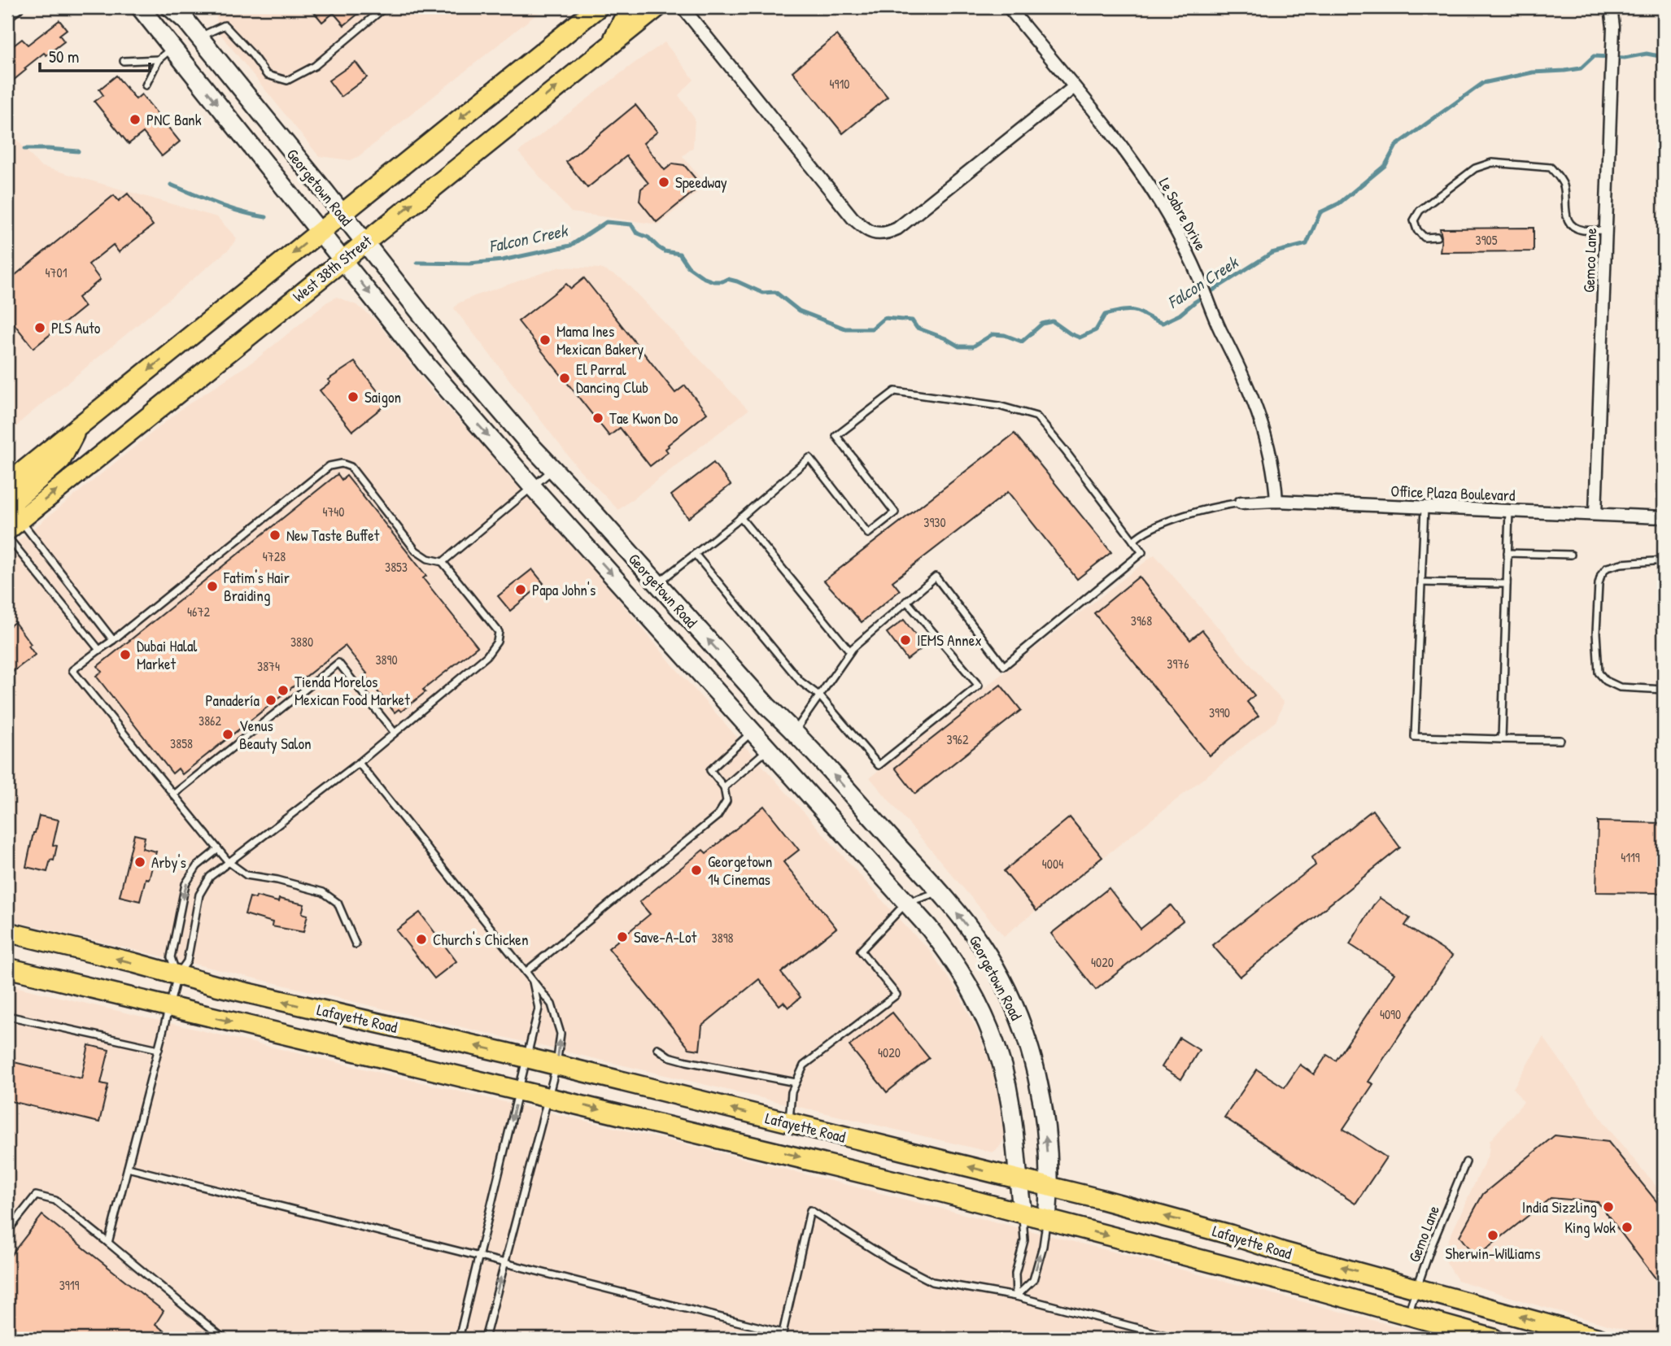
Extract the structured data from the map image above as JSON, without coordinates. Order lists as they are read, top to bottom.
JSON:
{
  "streets": {
    "main road": ["Georgetown Road", "West 38th Street", "Lafayette Road"],
    "street": ["Le Sabre Drive", "Gemco Lane", "Office Plaza Boulevard"],
    "lane": ["Gemo Lane"]
  },
  "crossings": [
    ["Georgetown Road", "West 38th Street"],
    ["Georgetown Road", "Lafayette Road"],
    ["Le Sabre Drive", "Office Plaza Boulevard"],
    ["Gemco Lane", "Office Plaza Boulevard"],
    ["Lafayette Road", "Gemo Lane"]
  ],
  "water": ["Falcon Creek"],
  "places": [
    "PNC Bank",
    "Speedway",
    "PLS Auto",
    "Mama Ines Mexican Bakery",
    "El Parral Dancing Club",
    "Saigon",
    "Tae Kwon Do",
    "New Taste Buffet",
    "Fatim's Hair Braiding",
    "Papa John's",
    "IEMS Annex",
    "Dubai Halal Market",
    "Tienda Morelos Mexican Food Market",
    "Panadería",
    "Venus Beauty Salon",
    "Arby's",
    "Georgetown 14 Cinemas",
    "Save-A-Lot",
    "Church's Chicken",
    "India Sizzling",
    "King Wok",
    "Sherwin-Williams"
  ],
  "house_numbers": [
    "4910",
    "3905",
    "4701",
    "4740",
    "3930",
    "4728",
    "3853",
    "4672",
    "3968",
    "3880",
    "3890",
    "3976",
    "3874",
    "3990",
    "3862",
    "3962",
    "3858",
    "4119",
    "4004",
    "3898",
    "4020",
    "4090",
    "4020",
    "3919"
  ],
  "scale_bar": "50 m"
}
